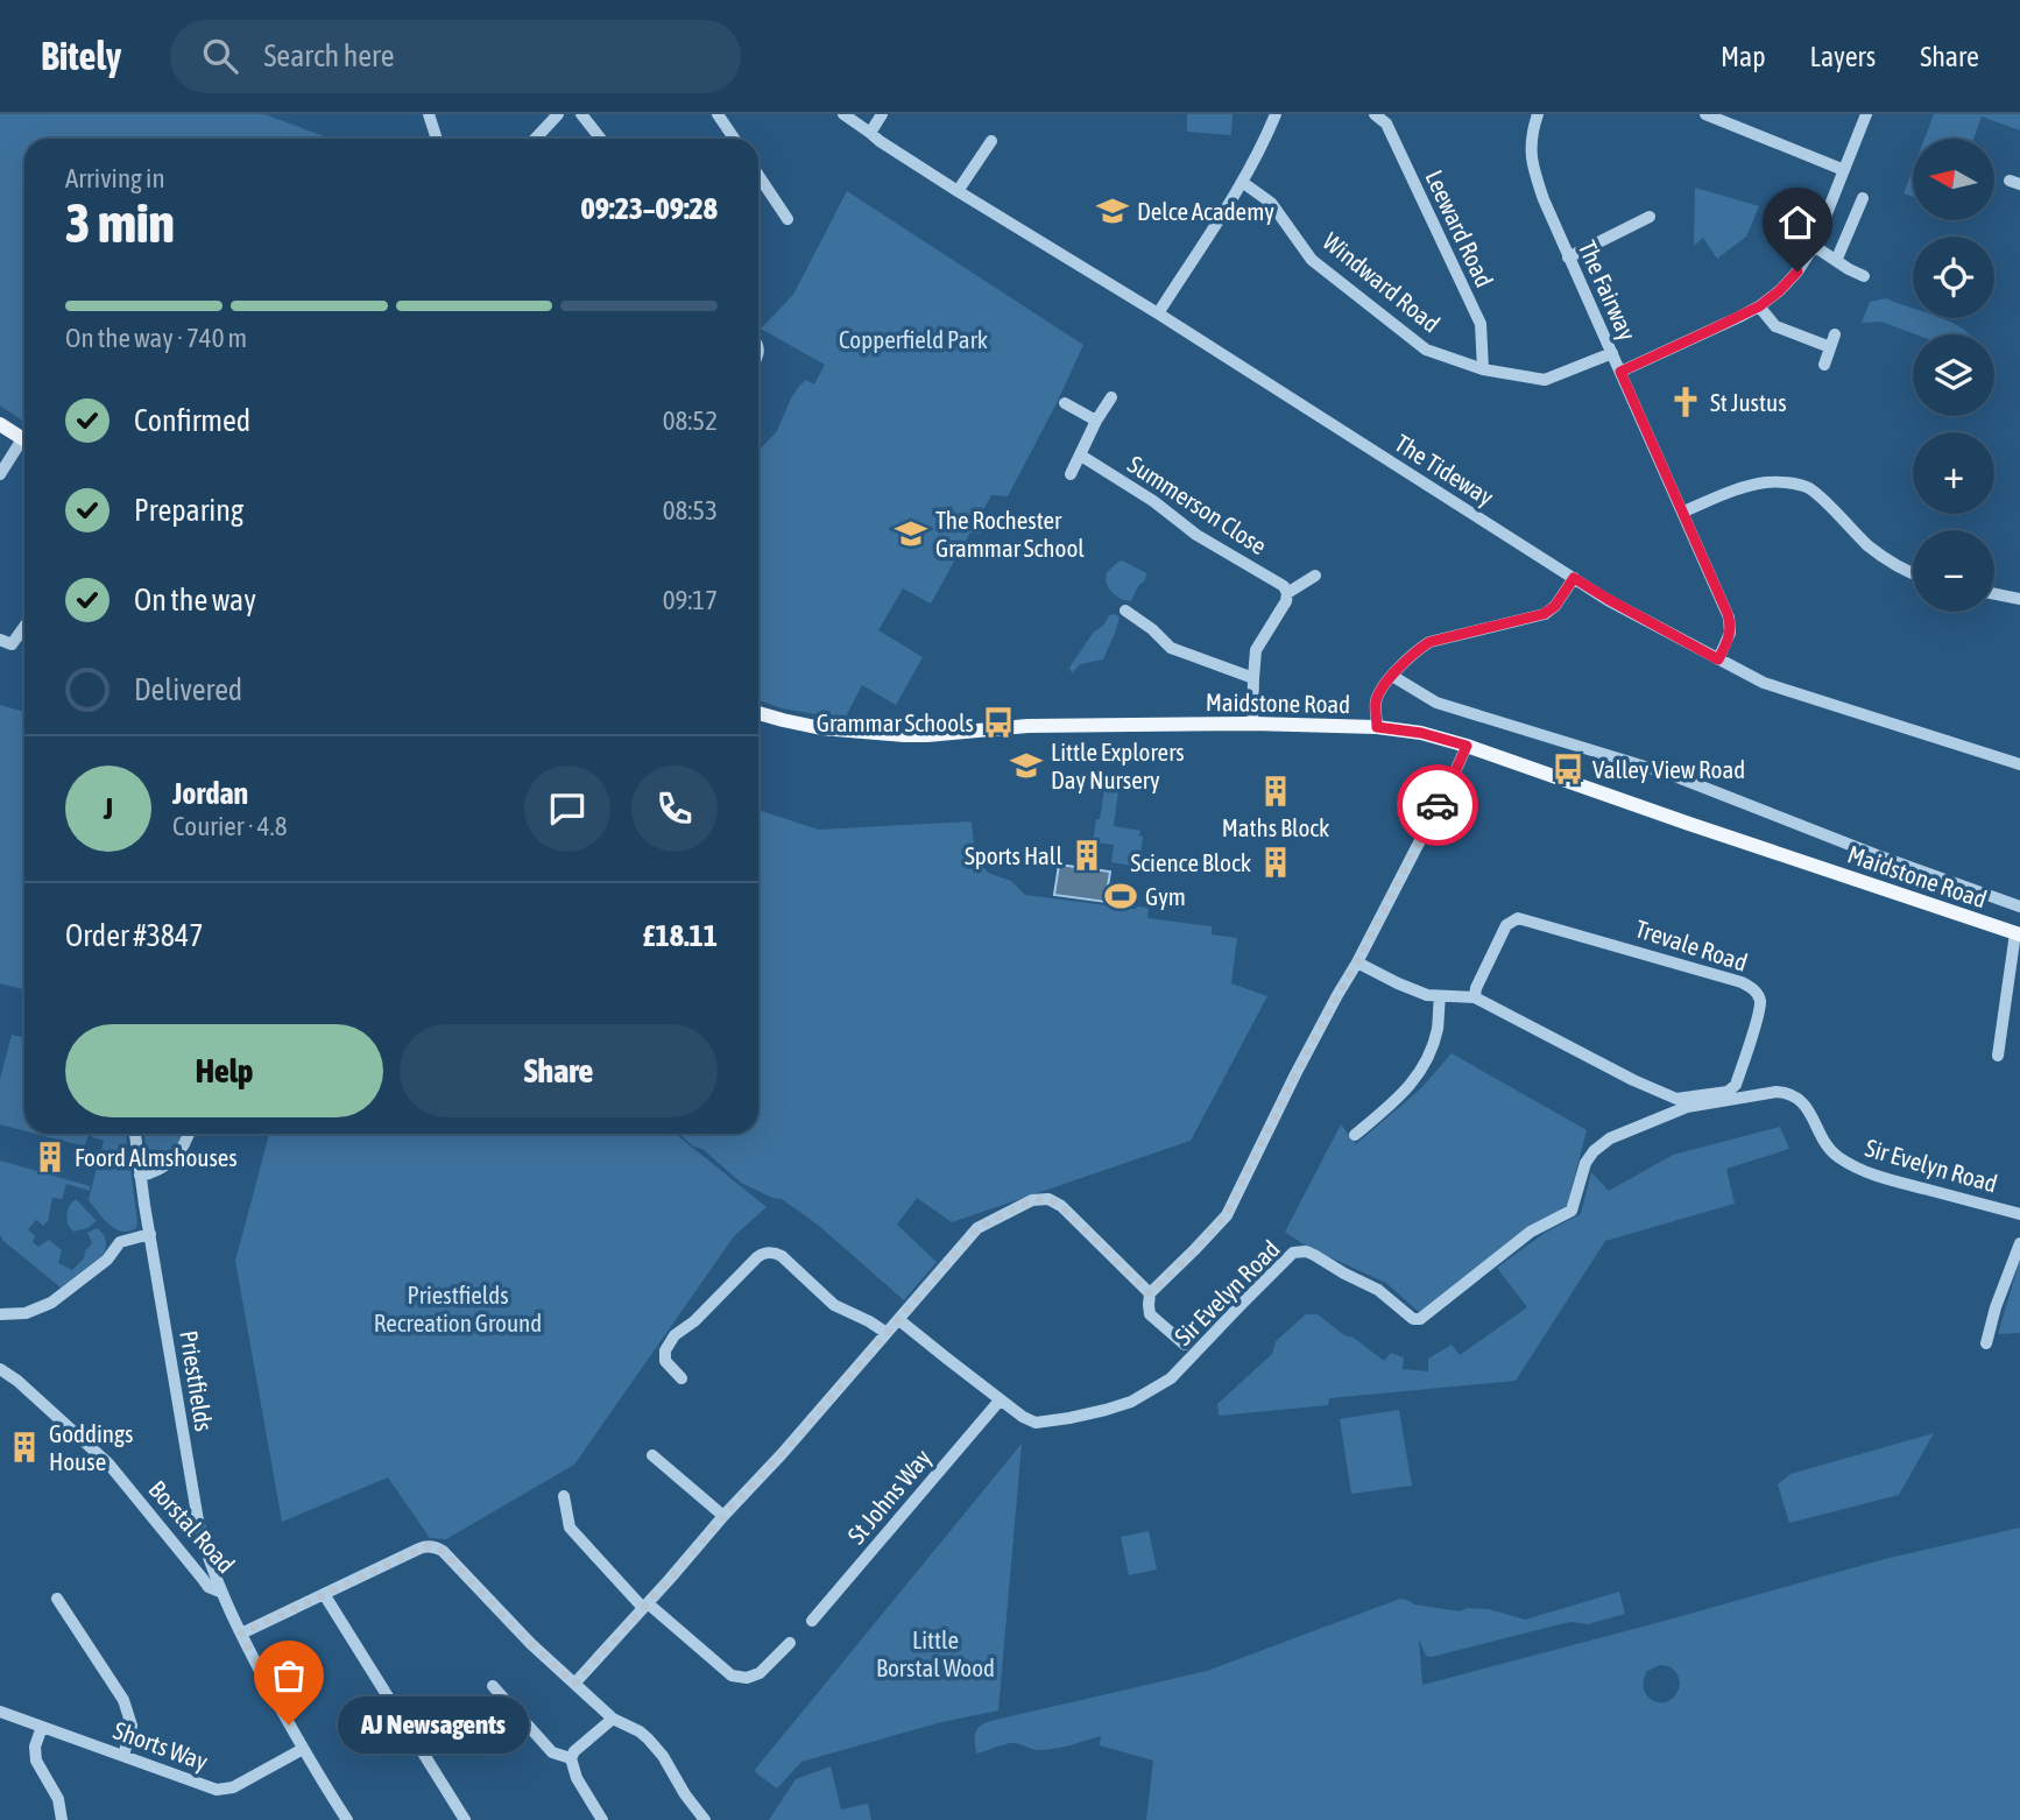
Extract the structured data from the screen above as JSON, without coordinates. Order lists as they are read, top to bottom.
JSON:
{
  "streets": {
    "main road": ["Maidstone Road"],
    "street": [
      "Leeward Road",
      "Windward Road",
      "The Fairway",
      "The Tideway",
      "Summerson Close",
      "Trevale Road",
      "Sir Evelyn Road",
      "Priestfields",
      "St Johns Way",
      "Borstal Road",
      "Shorts Way"
    ]
  },
  "crossings": [
    ["Leeward Road", "Windward Road"],
    ["Windward Road", "The Fairway"],
    ["The Fairway", "The Tideway"],
    ["Sir Evelyn Road", "St Johns Way"],
    ["Priestfields", "Borstal Road"],
    ["Borstal Road", "Shorts Way"]
  ],
  "parks": ["Copperfield Park", "Priestfields Recreation Ground", "Little Borstal Wood"],
  "places": {
    "school or university": ["Delce Academy", "The Rochester Grammar School", "Little Explorers Day Nursery"],
    "church": ["St Justus"],
    "bus stop": ["Grammar Schools", "Valley View Road"],
    "building": [
      "Maths Block",
      "Sports Hall",
      "Science Block",
      "Foord Almshouses",
      "Goddings House"
    ],
    "sports": ["Gym"],
    "other": ["AJ Newsagents"]
  },
  "north": "left",
  "page": {
    "header": "Bitely",
    "search": "Search here",
    "nav": ["Map", "Layers", "Share"],
    "map_buttons": ["+", "−"],
    "heading": ["3 min", "Arriving in", "09:23–09:28"],
    "panel": [
      "Jordan",
      "Courier · 4.8",
      "Order #3847",
      "£18.11"
    ],
    "bar": "On the way · 740 m",
    "list": [
      ["Confirmed", "08:52"],
      ["Preparing", "08:53"],
      ["On the way", "09:17"],
      "Delivered"
    ],
    "round": "J",
    "buttons": ["Help", "Share"],
    "bubble": "AJ Newsagents"
  }
}
